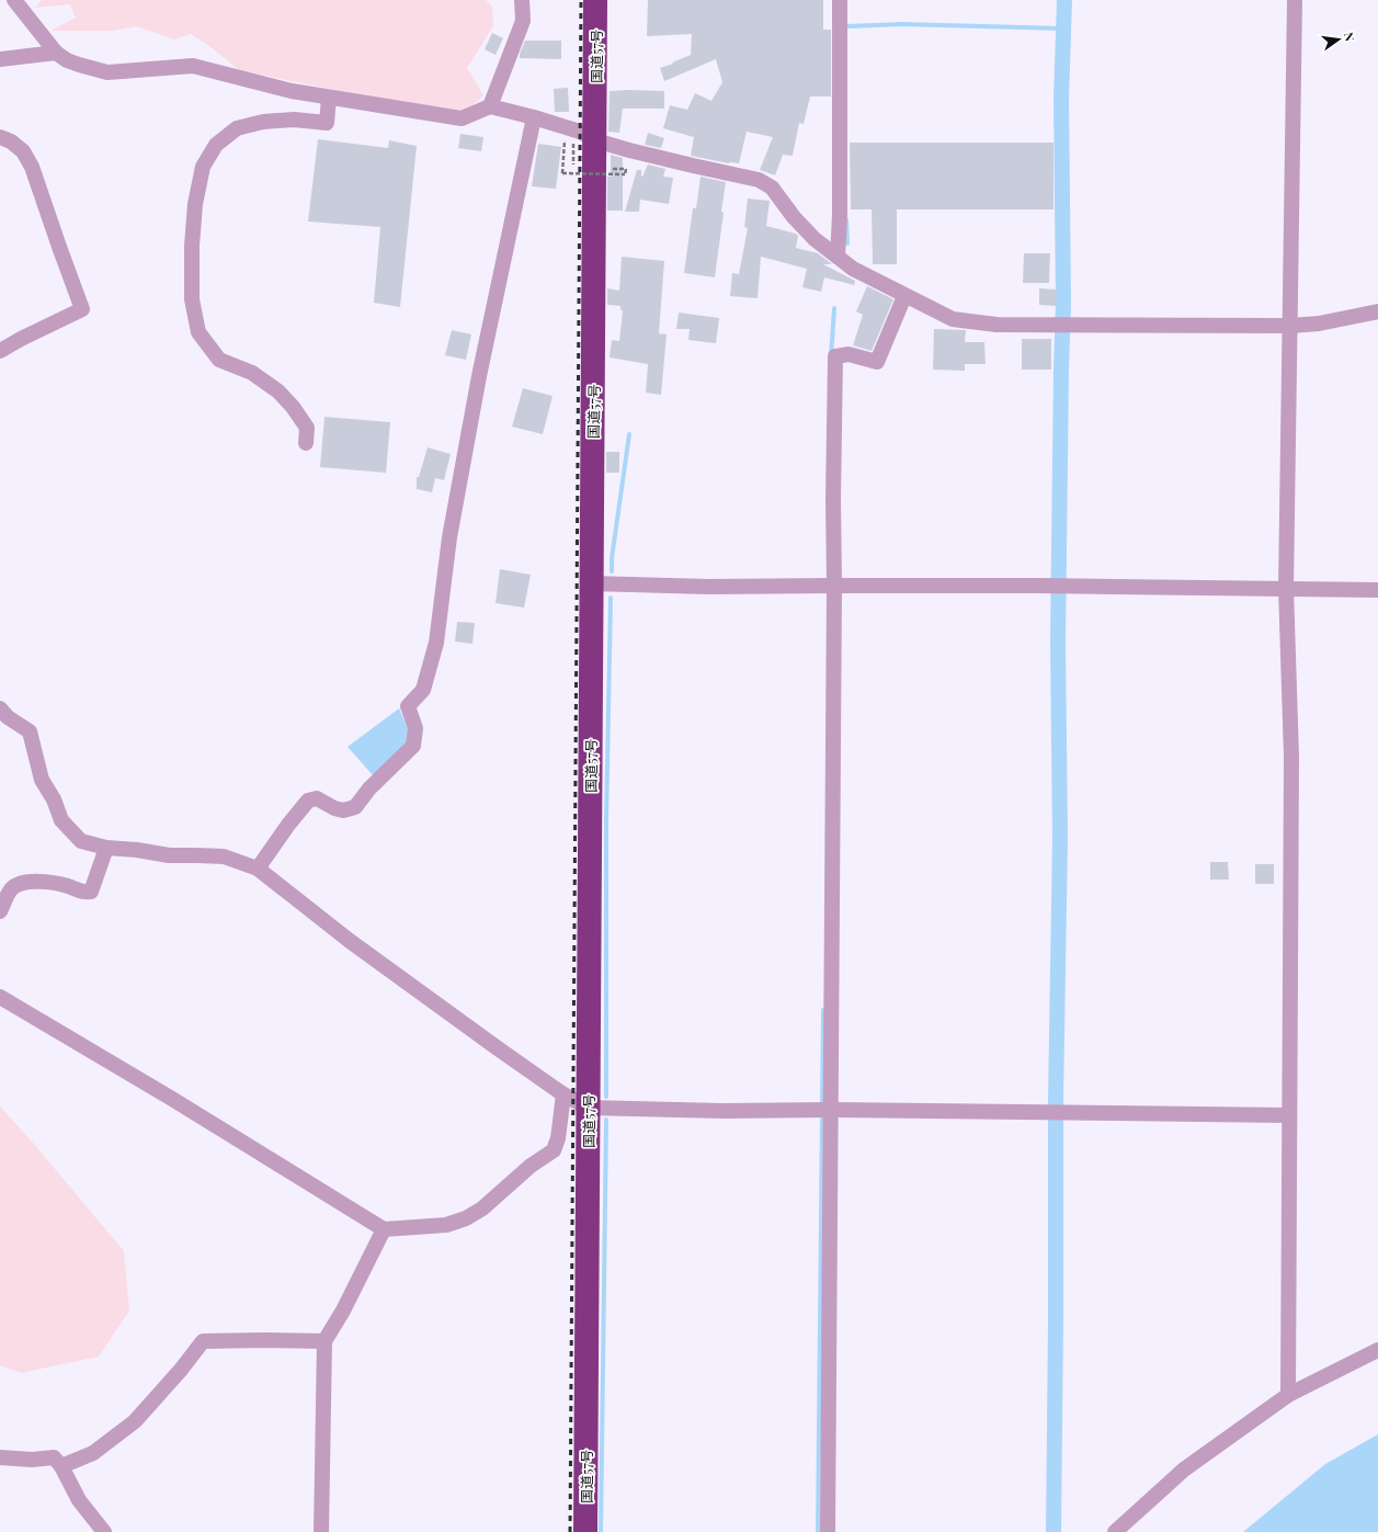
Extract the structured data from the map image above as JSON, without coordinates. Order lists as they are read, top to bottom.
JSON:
{
  "streets": {
    "highway": ["国道57号"]
  },
  "north": "right"
}
